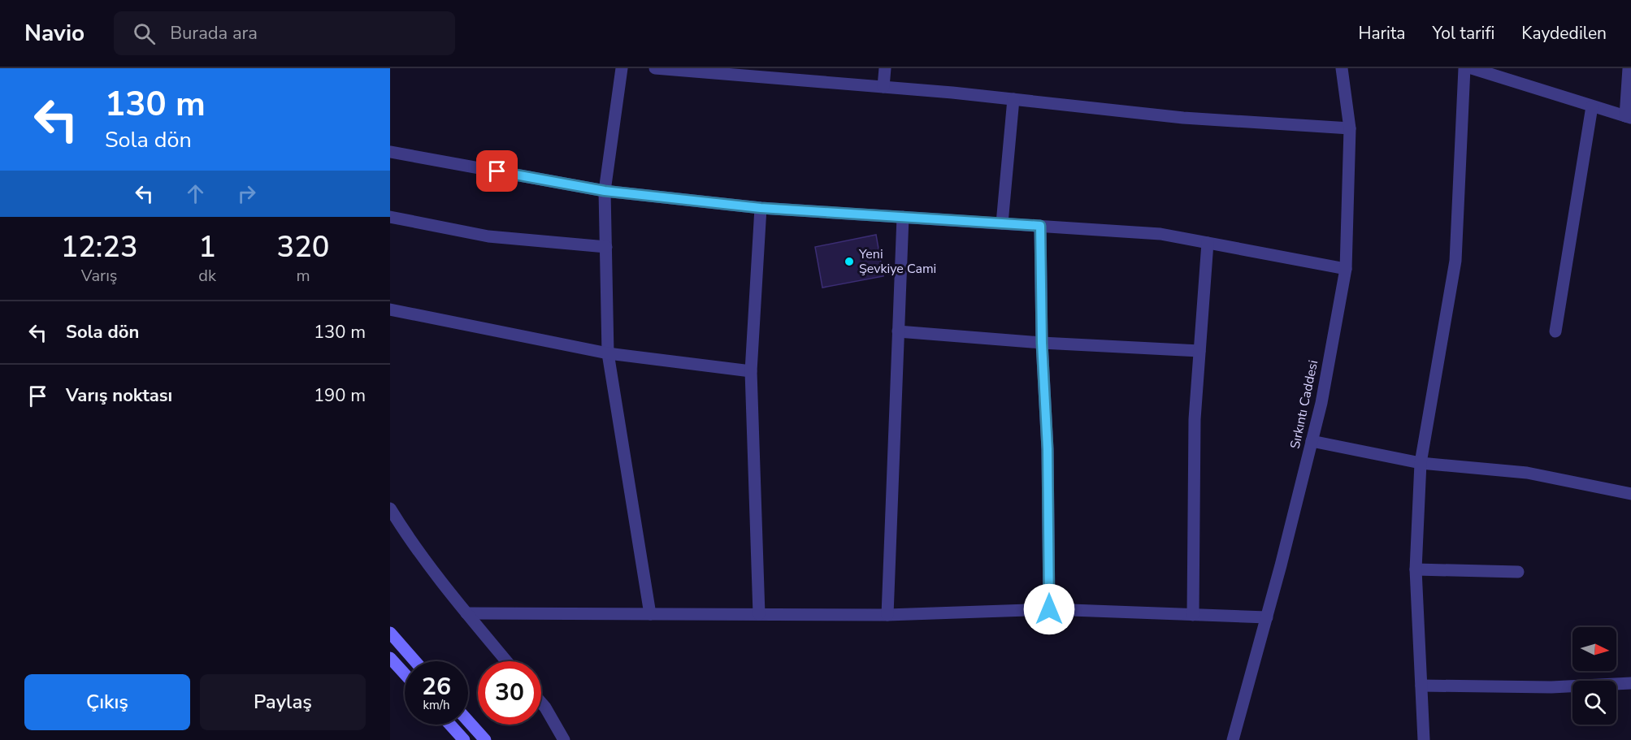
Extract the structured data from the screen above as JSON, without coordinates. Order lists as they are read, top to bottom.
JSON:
{
  "streets": {
    "street": ["Sırkıntı Caddesi"]
  },
  "places": ["Yeni Şevkiye Cami"],
  "north": "right",
  "page": {
    "header": "Navio",
    "search": "Burada ara",
    "nav": ["Harita", "Yol tarifi", "Kaydedilen"],
    "turn": ["130 m", "Sola dön"],
    "eta": [
      "12:23",
      "Varış",
      "1",
      "dk",
      "320",
      "m"
    ],
    "list": [
      {
        "name": "Sola dön",
        "value": "130 m"
      },
      {
        "name": "Varış noktası",
        "value": "190 m"
      }
    ],
    "speed": "26 km/h",
    "limit": "30",
    "buttons": ["Çıkış", "Paylaş"]
  }
}
